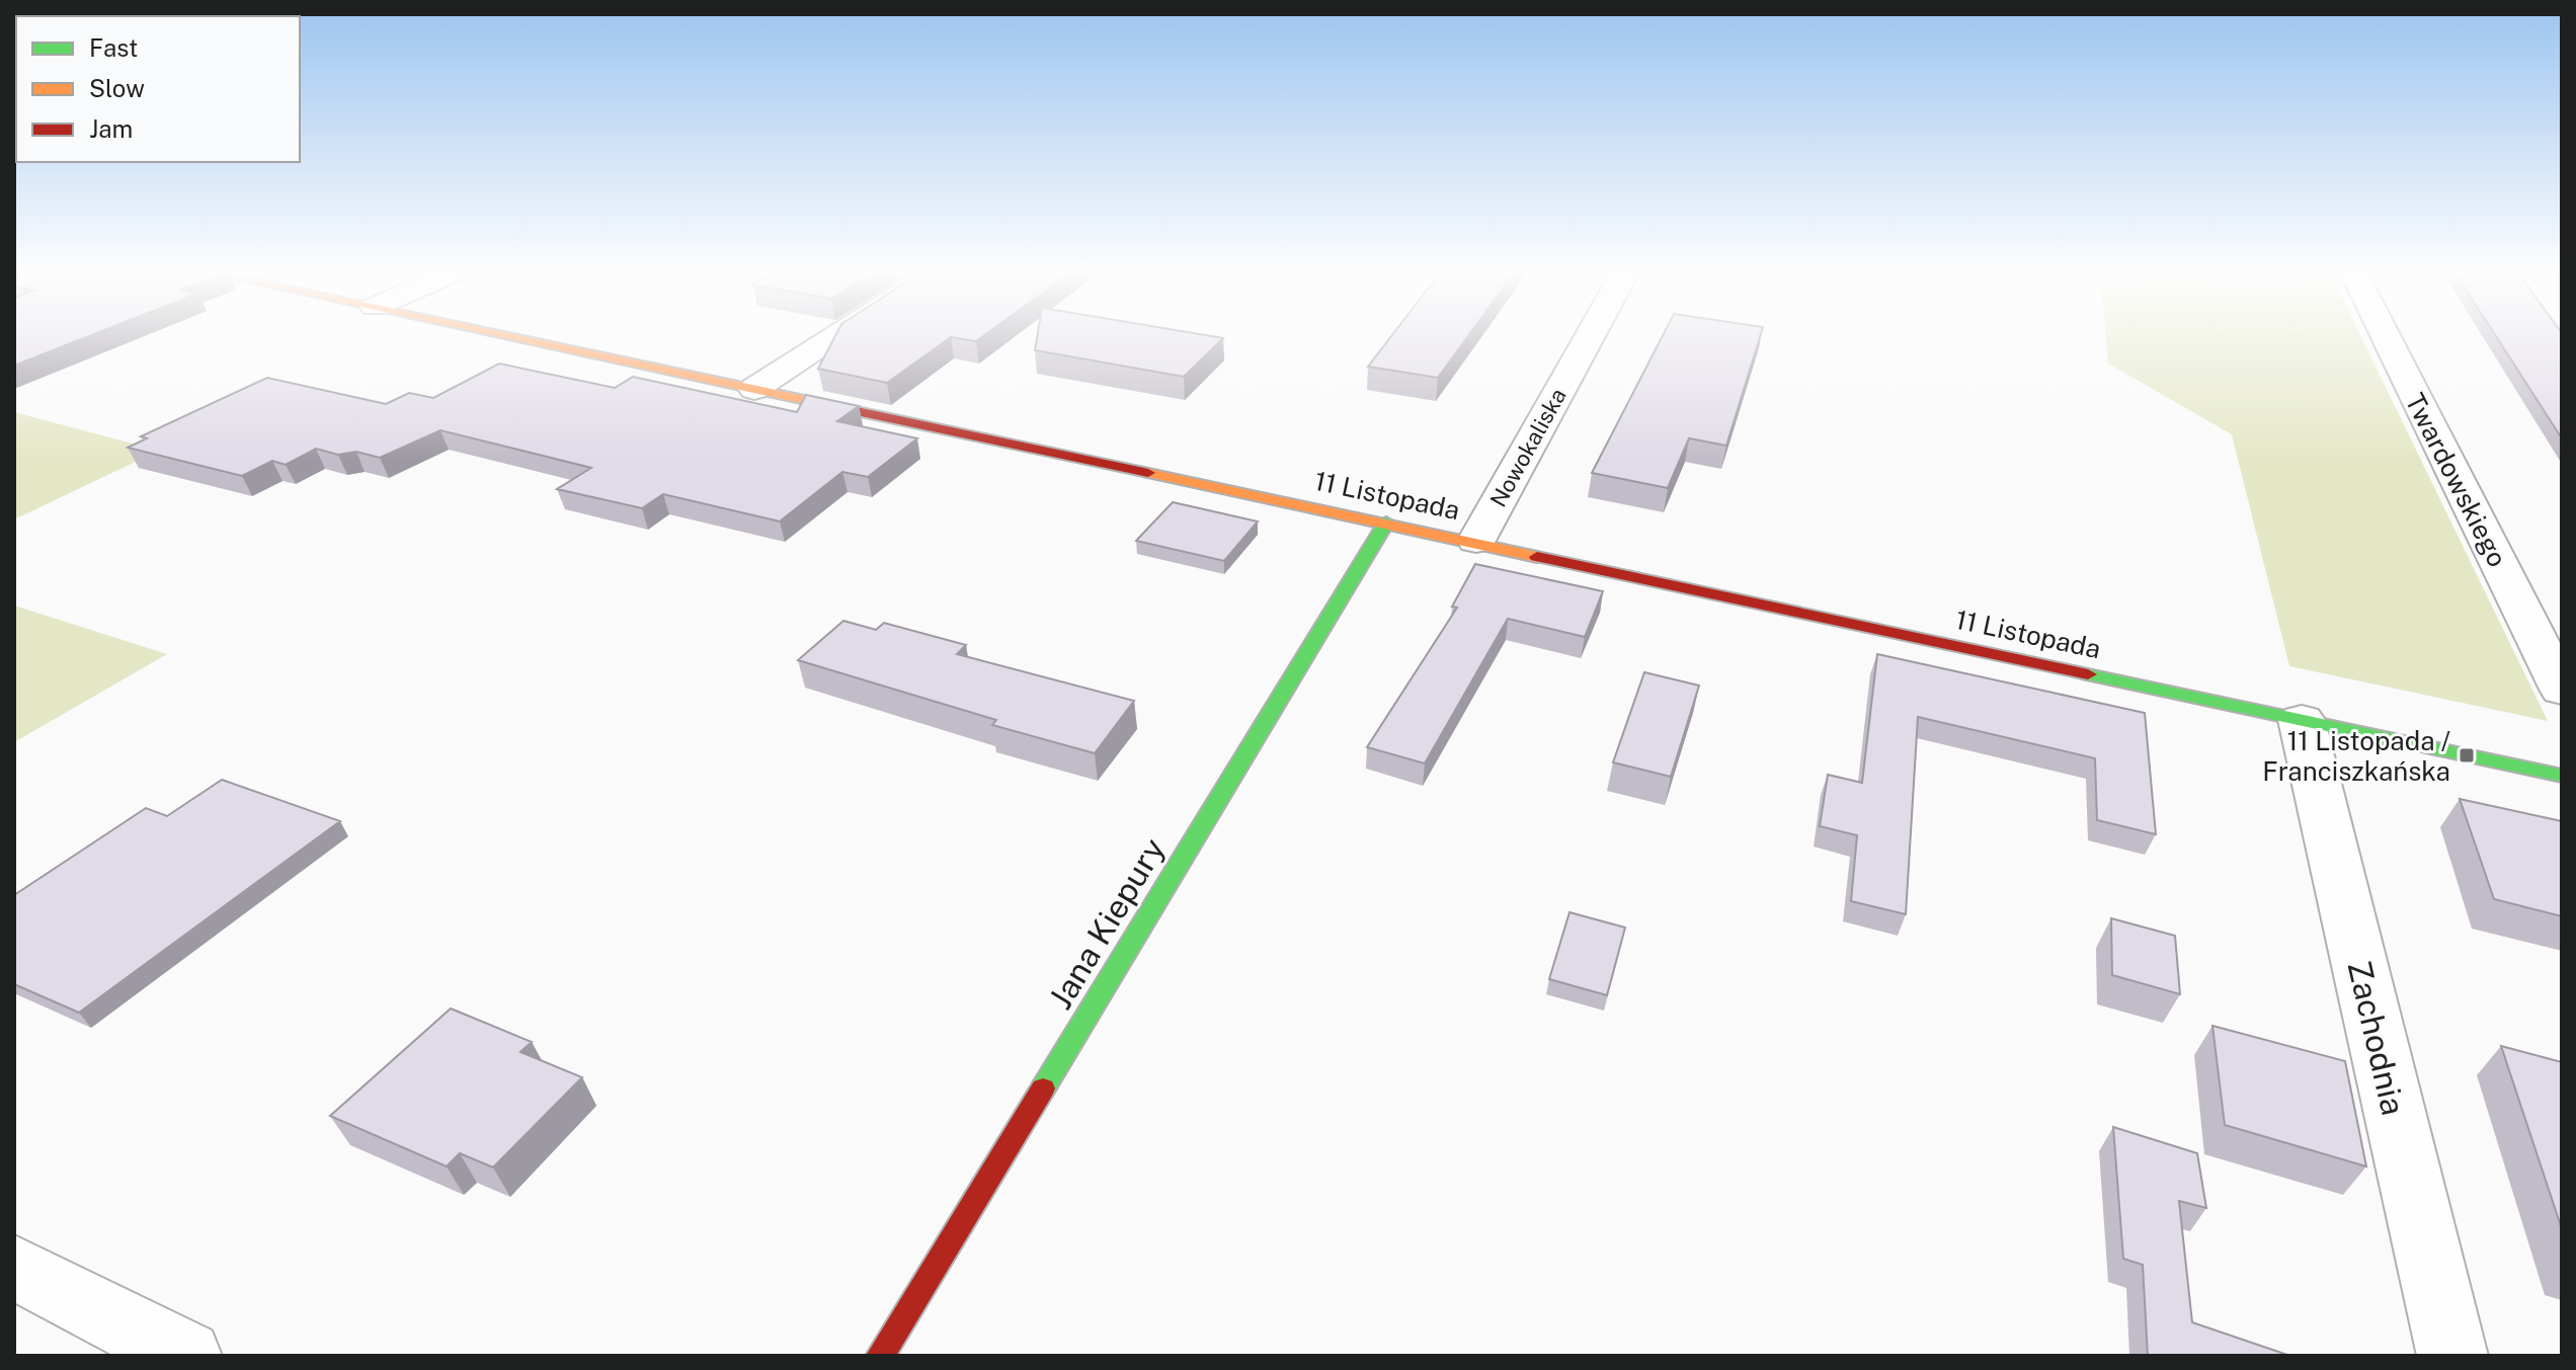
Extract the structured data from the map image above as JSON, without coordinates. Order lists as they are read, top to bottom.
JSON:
{
  "streets": {
    "street": [
      "Nowokaliska",
      "Twardowskiego",
      "11 Listopada",
      "Jana Kiepury",
      "Zachodnia"
    ]
  },
  "crossings": [
    ["Nowokaliska", "11 Listopada"],
    ["11 Listopada", "Jana Kiepury"],
    ["11 Listopada", "Zachodnia"]
  ],
  "places": {
    "transit": ["11 Listopada / Franciszkańska"]
  },
  "legend": ["Fast", "Slow", "Jam"]
}
